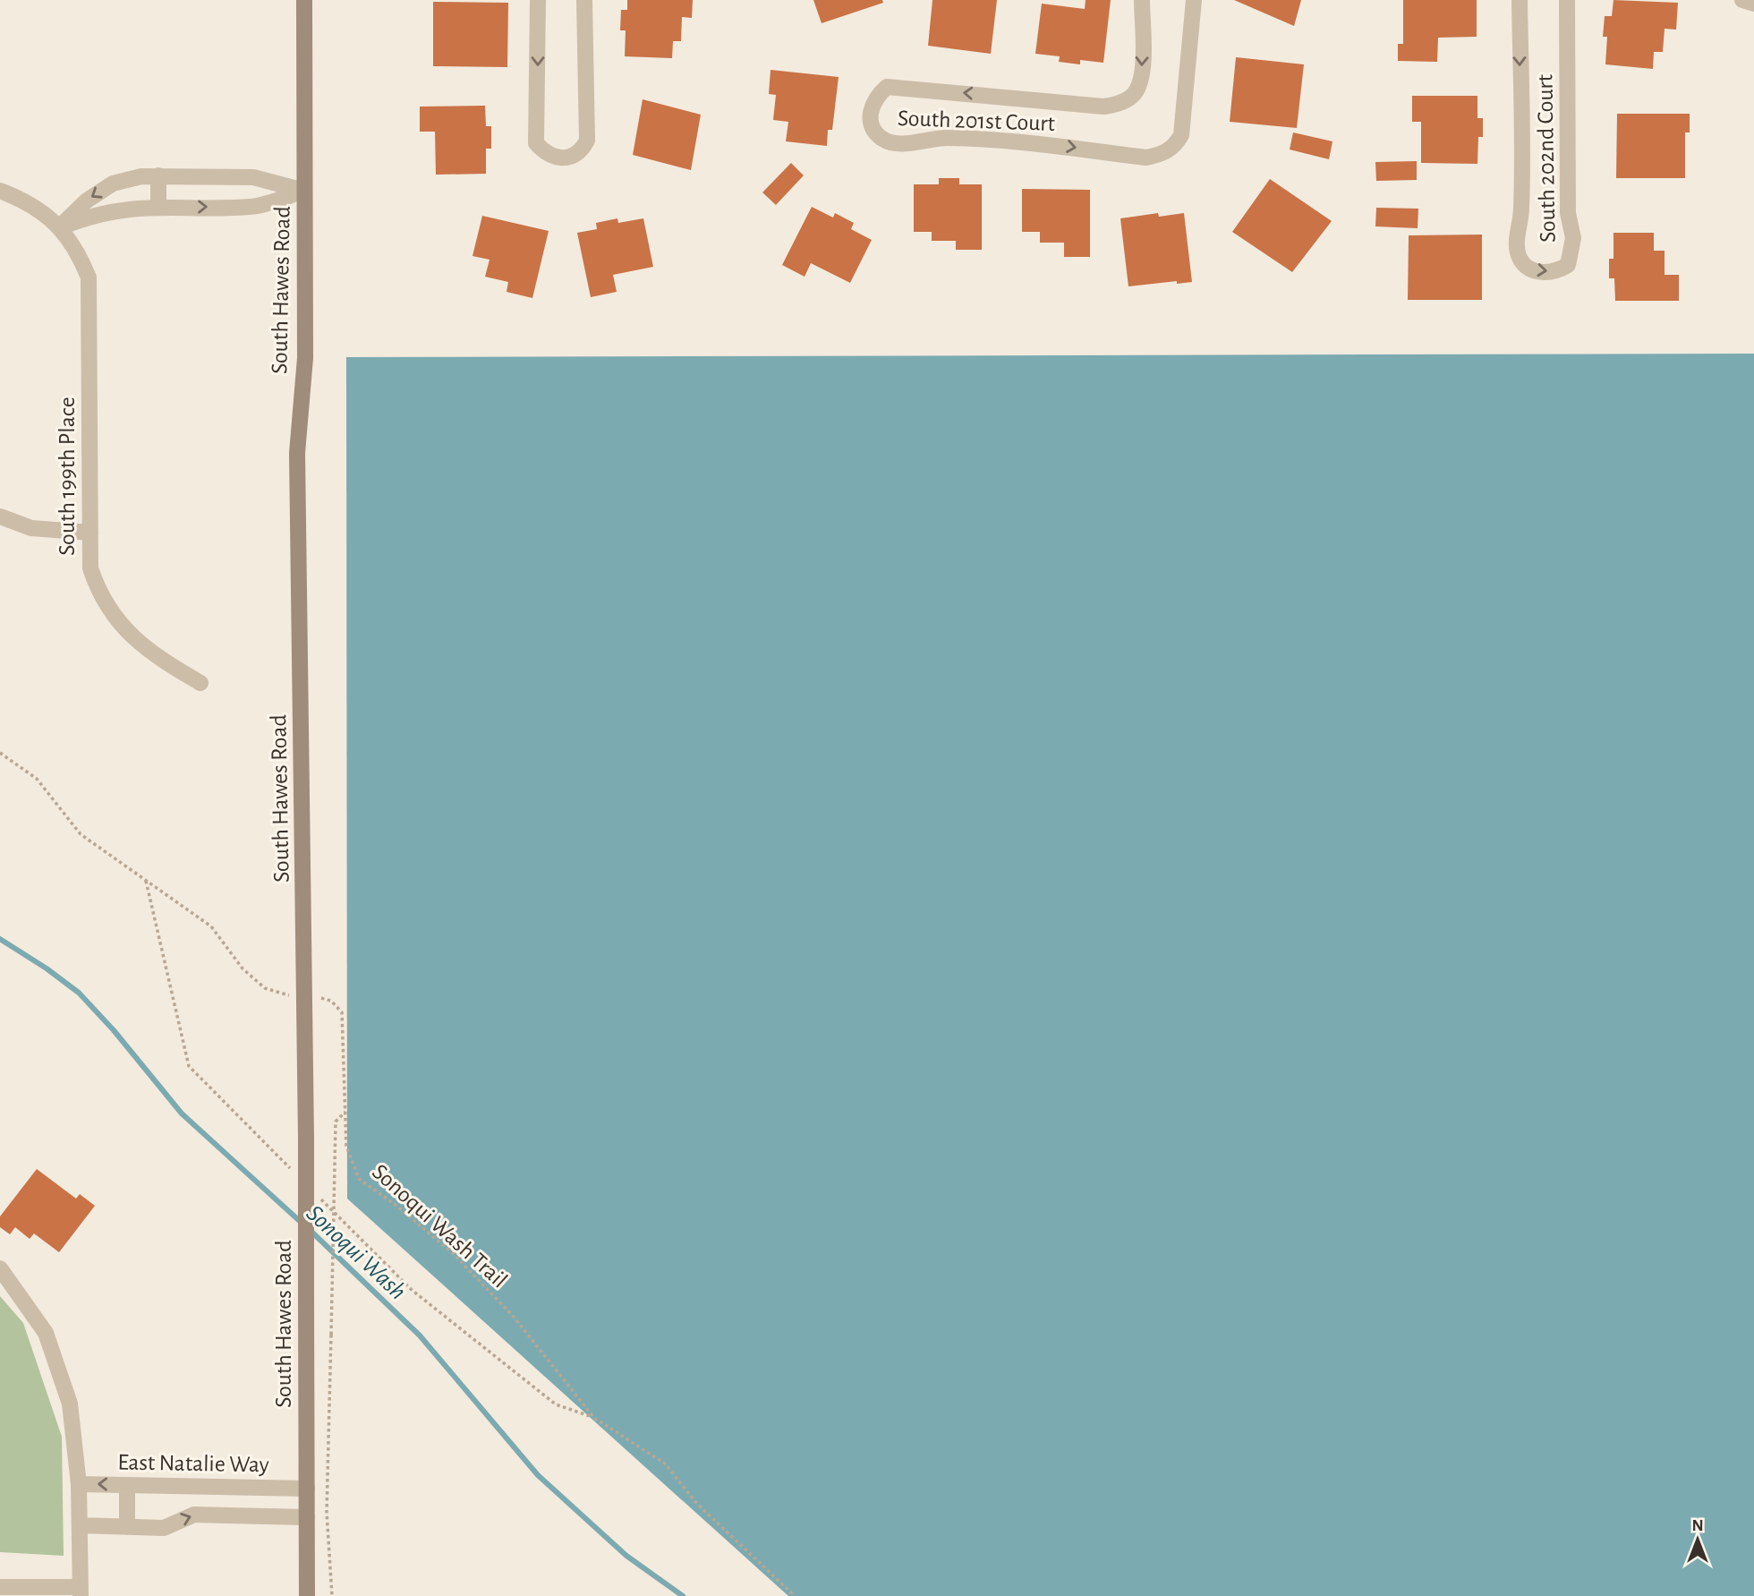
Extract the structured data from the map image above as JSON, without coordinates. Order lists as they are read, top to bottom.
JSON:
{
  "streets": {
    "main road": ["South Hawes Road"],
    "street": [
      "South 201st Court",
      "South 202nd Court",
      "South 199th Place",
      "East Natalie Way"
    ],
    "path": ["Sonoqui Wash Trail"]
  },
  "crossings": [
    ["South Hawes Road", "Sonoqui Wash Trail"],
    ["South Hawes Road", "East Natalie Way"]
  ],
  "water": ["Sonoqui Wash"],
  "north": "top"
}
